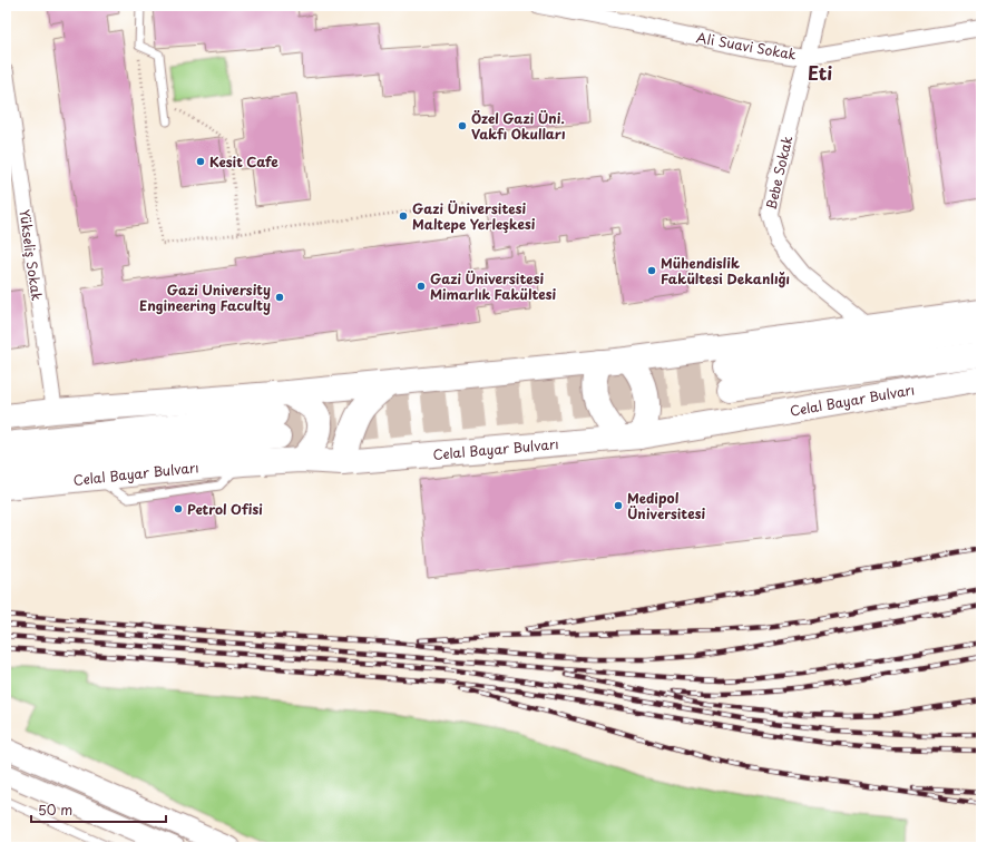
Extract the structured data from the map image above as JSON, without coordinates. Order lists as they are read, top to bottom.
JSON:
{
  "streets": {
    "main road": ["Celal Bayar Bulvarı"],
    "street": ["Ali Suavi Sokak", "Bebe Sokak", "Yükseliş Sokak"]
  },
  "crossings": [
    ["Ali Suavi Sokak", "Bebe Sokak"]
  ],
  "districts": ["Eti"],
  "places": [
    "Özel Gazi Üni. Vakfı Okulları",
    "Kesit Cafe",
    "Gazi Üniversitesi Maltepe Yerleşkesi",
    "Mühendislik Fakültesi Dekanlığı",
    "Gazi Üniversitesi Mimarlık Fakültesi",
    "Gazi University Engineering Faculty",
    "Medipol Üniversitesi",
    "Petrol Ofisi"
  ],
  "scale_bar": "50 m"
}
